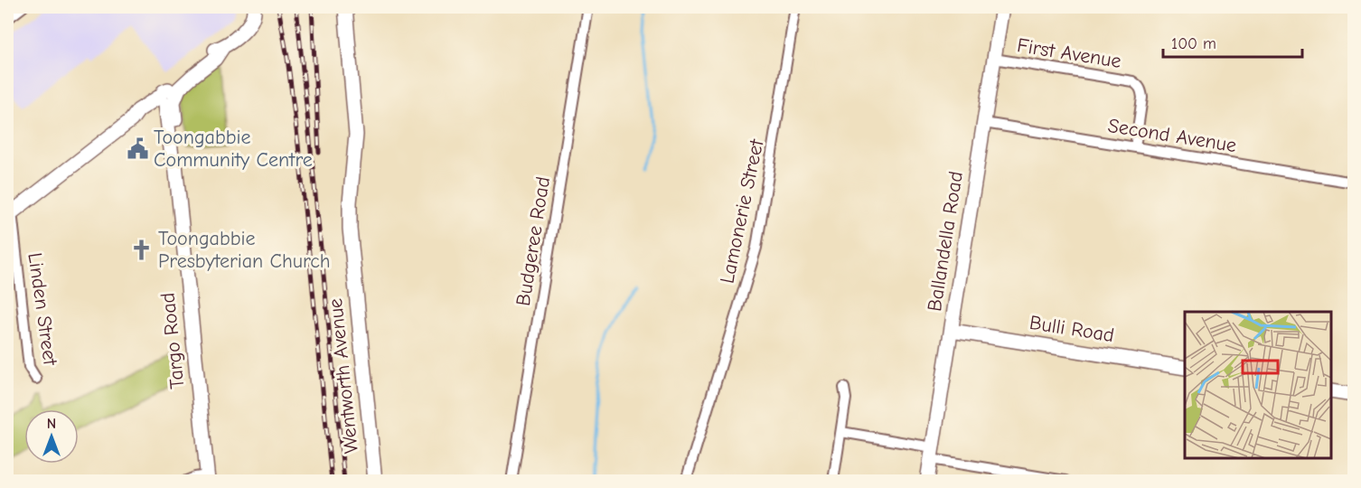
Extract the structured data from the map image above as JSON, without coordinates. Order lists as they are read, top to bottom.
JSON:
{
  "streets": {
    "street": [
      "First Avenue",
      "Second Avenue",
      "Lamonerie Street",
      "Budgeree Road",
      "Ballandella Road",
      "Linden Street",
      "Bulli Road",
      "Targo Road",
      "Wentworth Avenue"
    ]
  },
  "crossings": [
    ["First Avenue", "Second Avenue"],
    ["First Avenue", "Ballandella Road"],
    ["Second Avenue", "Ballandella Road"],
    ["Ballandella Road", "Bulli Road"]
  ],
  "places": {
    "public building": ["Toongabbie Community Centre"],
    "church": ["Toongabbie Presbyterian Church"]
  },
  "scale_bar": "100 m",
  "north": "top"
}
